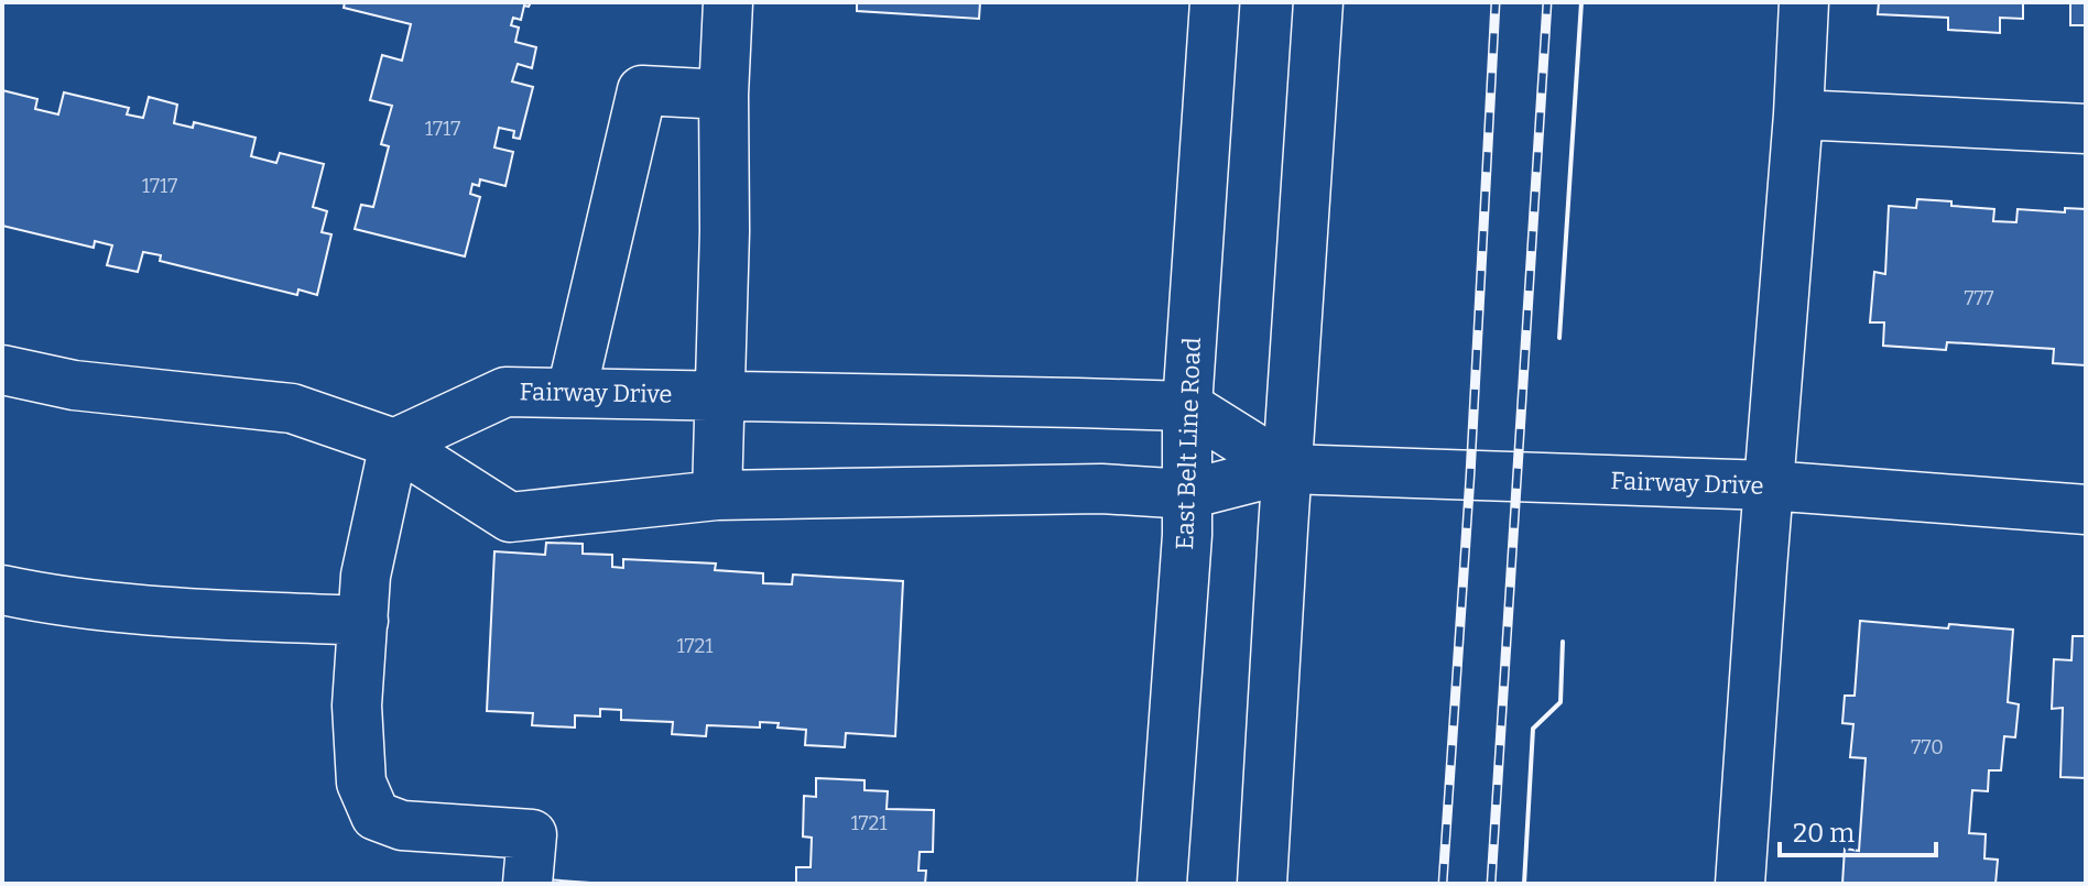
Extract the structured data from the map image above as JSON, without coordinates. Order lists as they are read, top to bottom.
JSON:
{
  "streets": {
    "street": ["Fairway Drive", "East Belt Line Road"]
  },
  "crossings": [
    ["Fairway Drive", "East Belt Line Road"]
  ],
  "house_numbers": [
    "1717",
    "1717",
    "777",
    "1721",
    "770",
    "1721"
  ],
  "scale_bar": "20 m"
}
